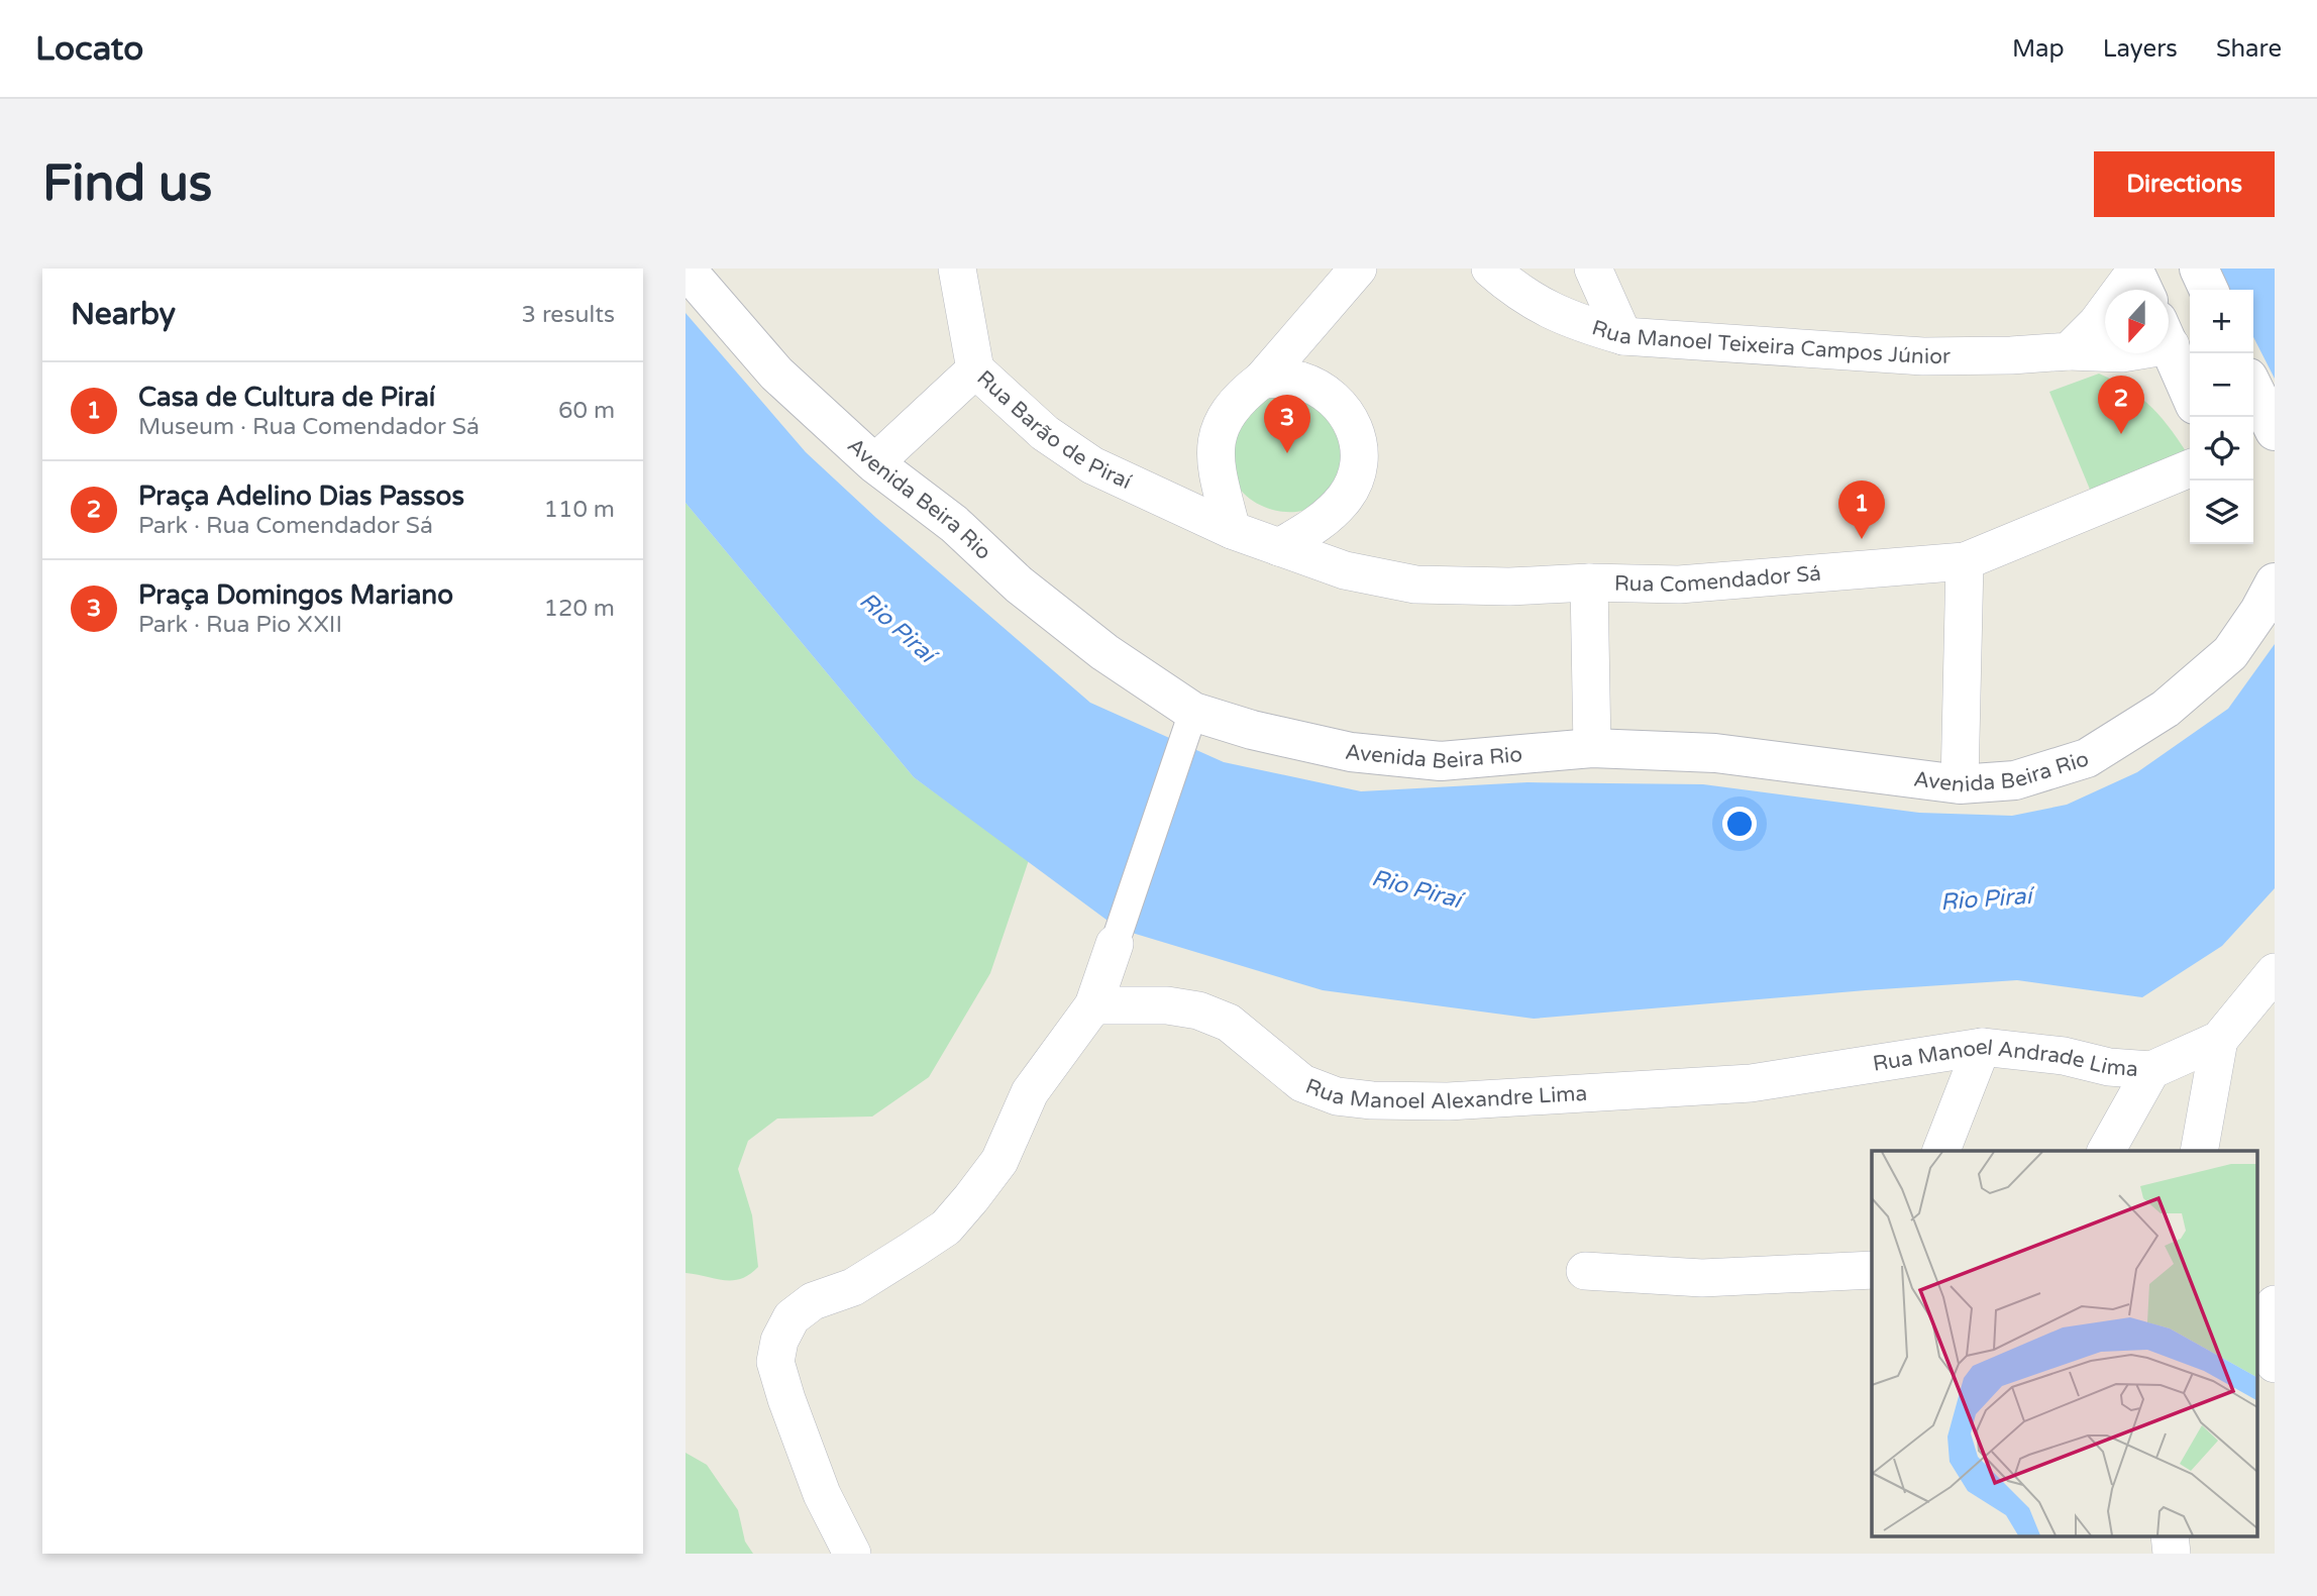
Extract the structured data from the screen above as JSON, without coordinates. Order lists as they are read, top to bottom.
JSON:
{
  "streets": {
    "street": [
      "Rua Manoel Teixeira Campos Júnior",
      "Rua Barão de Piraí",
      "Avenida Beira Rio",
      "Rua Comendador Sá",
      "Rua Manoel Andrade Lima",
      "Rua Manoel Alexandre Lima"
    ]
  },
  "crossings": [
    ["Rua Barão de Piraí", "Rua Comendador Sá"],
    ["Rua Manoel Andrade Lima", "Rua Manoel Alexandre Lima"]
  ],
  "water": ["Rio Piraí"],
  "north": "bottom",
  "page": {
    "header": "Locato",
    "nav": ["Map", "Layers", "Share"],
    "buttons": "Directions",
    "title": "Find us",
    "heading": ["Nearby", "3 results"],
    "map_buttons": ["+", "−"],
    "list": [
      {
        "mark": "1",
        "name": "Casa de Cultura de Piraí",
        "note": "Museum · Rua Comendador Sá",
        "value": "60 m"
      },
      {
        "mark": "2",
        "name": "Praça Adelino Dias Passos",
        "note": "Park · Rua Comendador Sá",
        "value": "110 m"
      },
      {
        "mark": "3",
        "name": "Praça Domingos Mariano",
        "note": "Park · Rua Pio XXII",
        "value": "120 m"
      }
    ],
    "pins": ["2", "3", "1"]
  }
}
